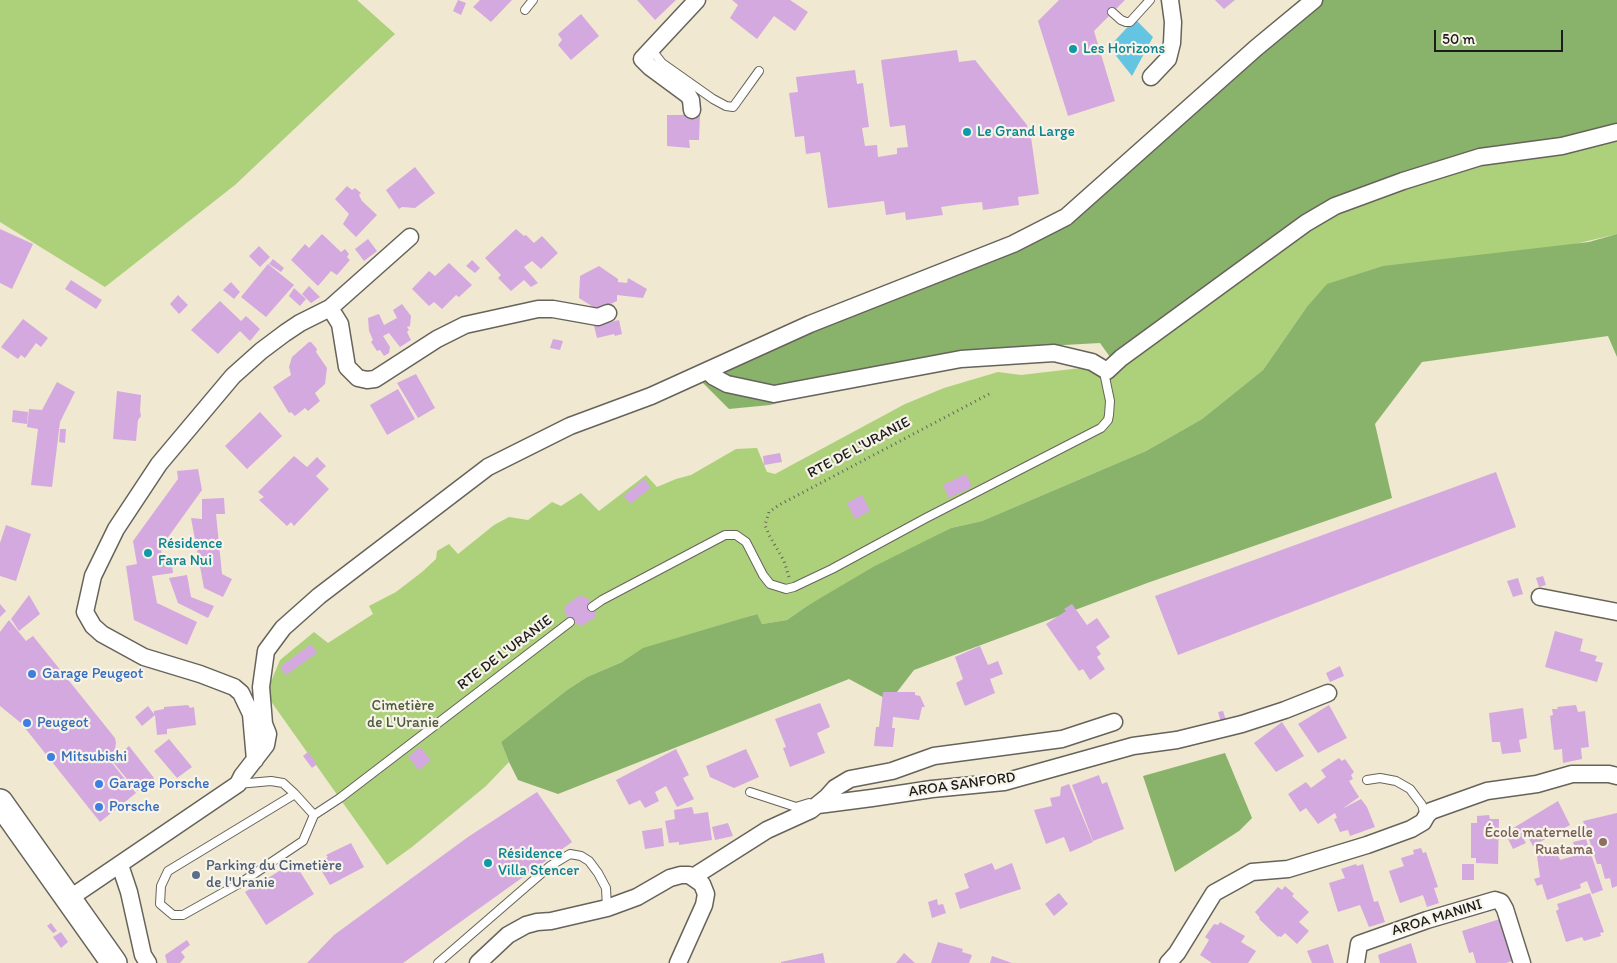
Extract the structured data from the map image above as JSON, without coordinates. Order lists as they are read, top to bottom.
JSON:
{
  "streets": {
    "street": ["AROA SANFORD", "AROA MANINI"],
    "lane": ["RTE DE L'URANIE"]
  },
  "parks": ["Cimetière de L'Uranie"],
  "places": [
    "Les Horizons",
    "Le Grand Large",
    "Résidence Fara Nui",
    "Garage Peugeot",
    "Peugeot",
    "Mitsubishi",
    "Garage Porsche",
    "Porsche",
    "École maternelle Ruatama",
    "Résidence Villa Stencer",
    "Parking du Cimetière de l'Uranie"
  ],
  "scale_bar": "50 m"
}
